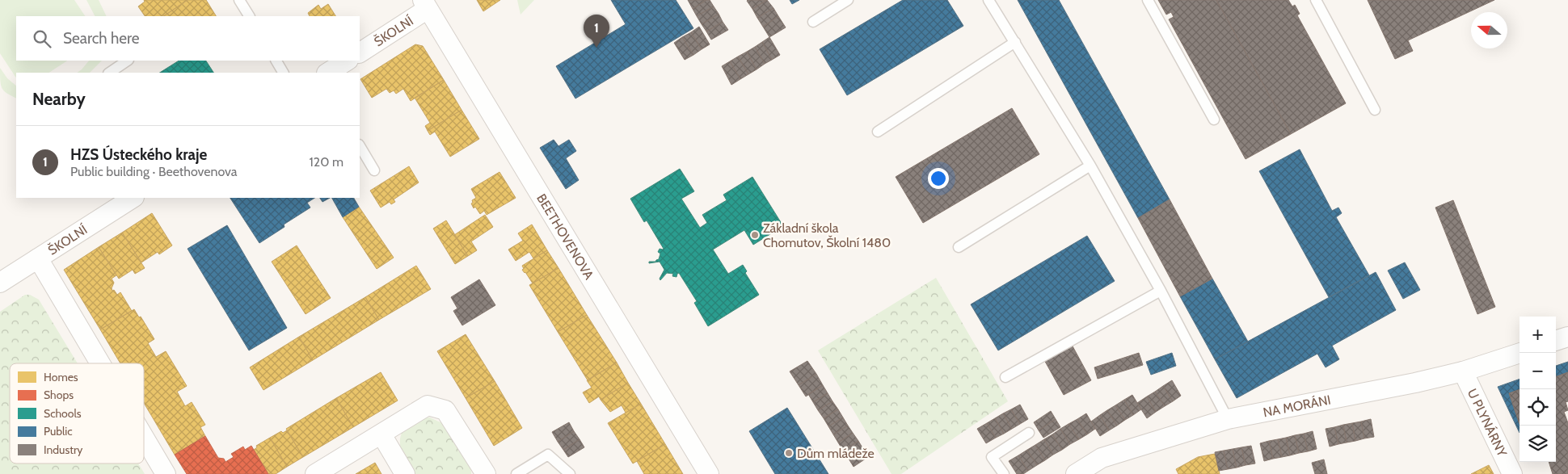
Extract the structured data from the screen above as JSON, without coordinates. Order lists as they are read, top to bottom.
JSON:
{
  "streets": {
    "street": [
      "ŠKOLNÍ",
      "BEETHOVENOVA",
      "NA MORÁNI",
      "U PLYNÁRNY"
    ]
  },
  "crossings": [
    ["ŠKOLNÍ", "BEETHOVENOVA"],
    ["NA MORÁNI", "U PLYNÁRNY"]
  ],
  "places": ["Základní škola Chomutov, Školní 1480", "Dům mládeže"],
  "legend": [
    "Homes",
    "Shops",
    "Schools",
    "Public",
    "Industry"
  ],
  "north": "left",
  "page": {
    "pins": "1",
    "search": "Search here",
    "heading": "Nearby",
    "list": [
      {
        "mark": "1",
        "name": "HZS Ústeckého kraje",
        "note": "Public building · Beethovenova",
        "value": "120 m"
      }
    ],
    "map_buttons": ["+", "−"]
  }
}
